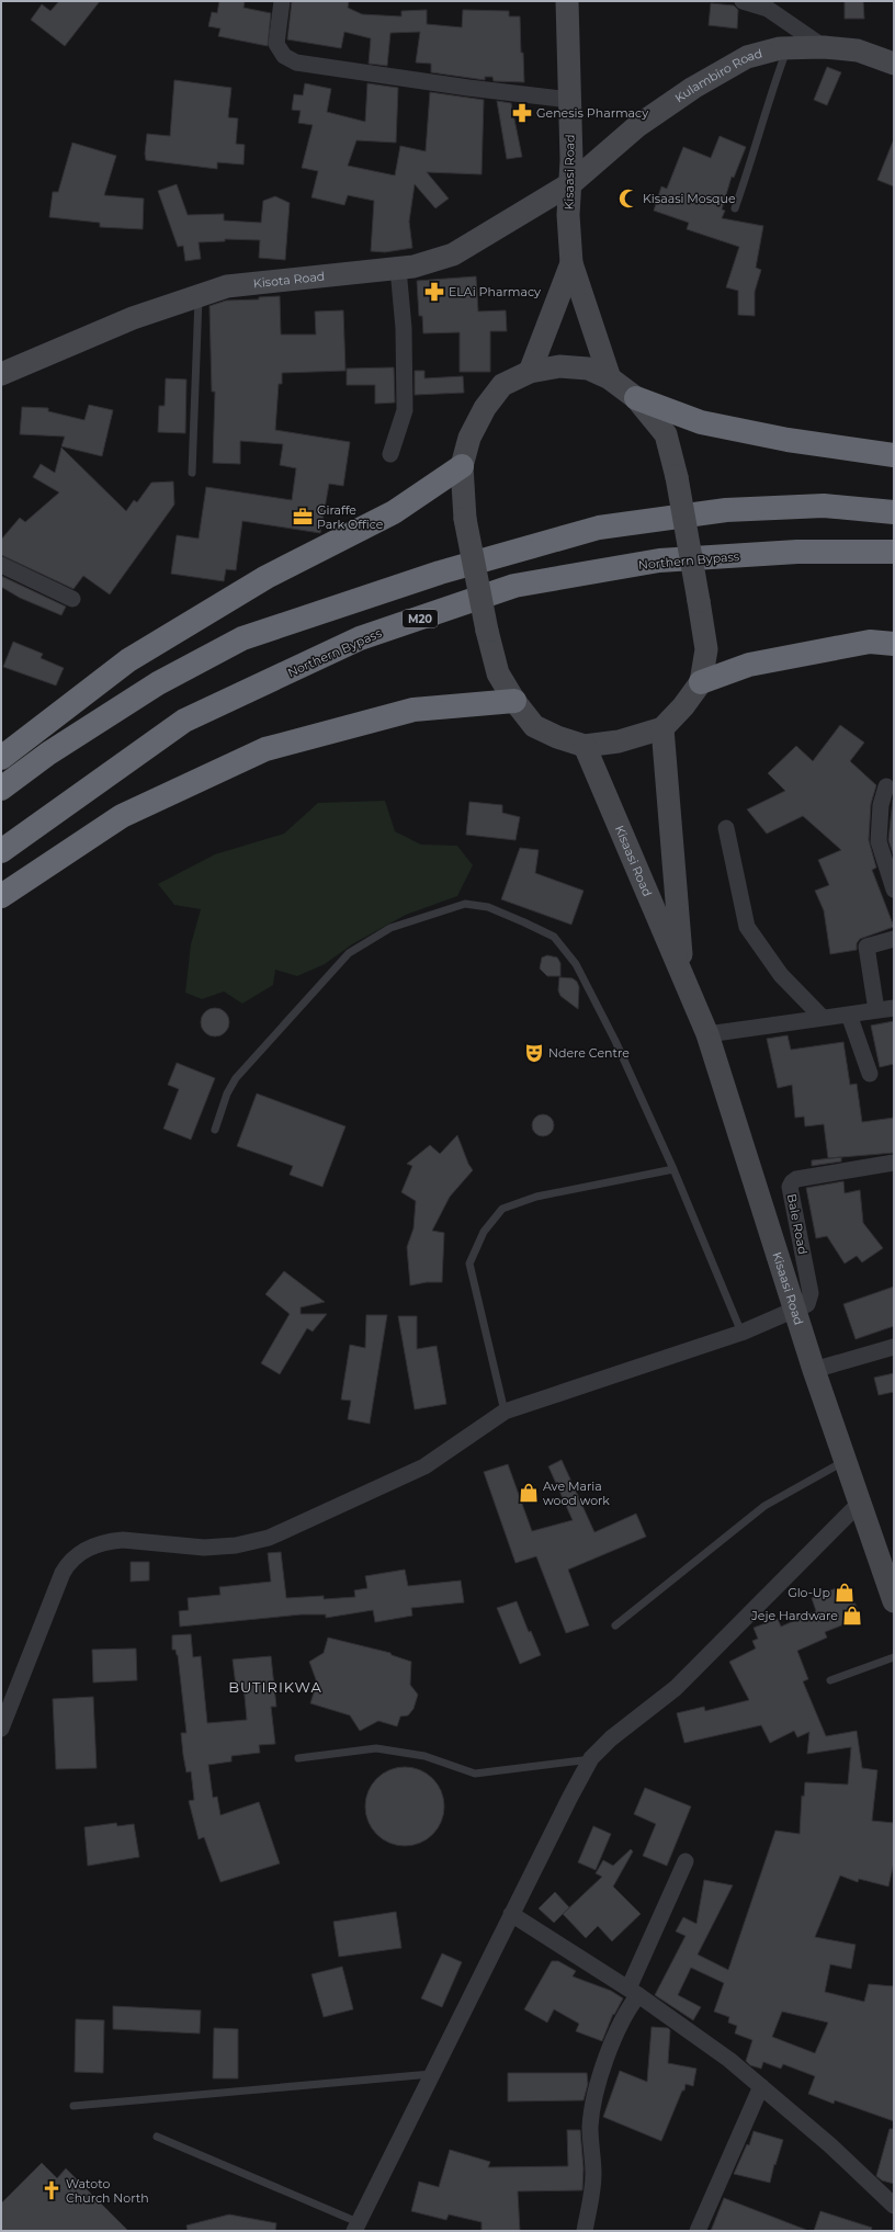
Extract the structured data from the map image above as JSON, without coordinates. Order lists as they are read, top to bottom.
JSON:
{
  "streets": {
    "highway": ["Northern Bypass", "M20"],
    "main road": ["Kulambiro Road", "Kisaasi Road", "Kisota Road"],
    "street": ["Bale Road"]
  },
  "crossings": [
    ["Kulambiro Road", "Kisaasi Road"],
    ["Kulambiro Road", "Kisota Road"],
    ["Kisaasi Road", "Kisota Road"],
    ["Kisaasi Road", "Bale Road"]
  ],
  "districts": ["BUTIRIKWA"],
  "places": {
    "pharmacy": ["Genesis Pharmacy", "ELAi Pharmacy"],
    "mosque": ["Kisaasi Mosque"],
    "office": ["Giraffe Park Office"],
    "theatre": ["Ndere Centre"],
    "shop": ["Ave Maria wood work", "Glo-Up", "Jeje Hardware"],
    "church": ["Watoto Church North"]
  }
}
